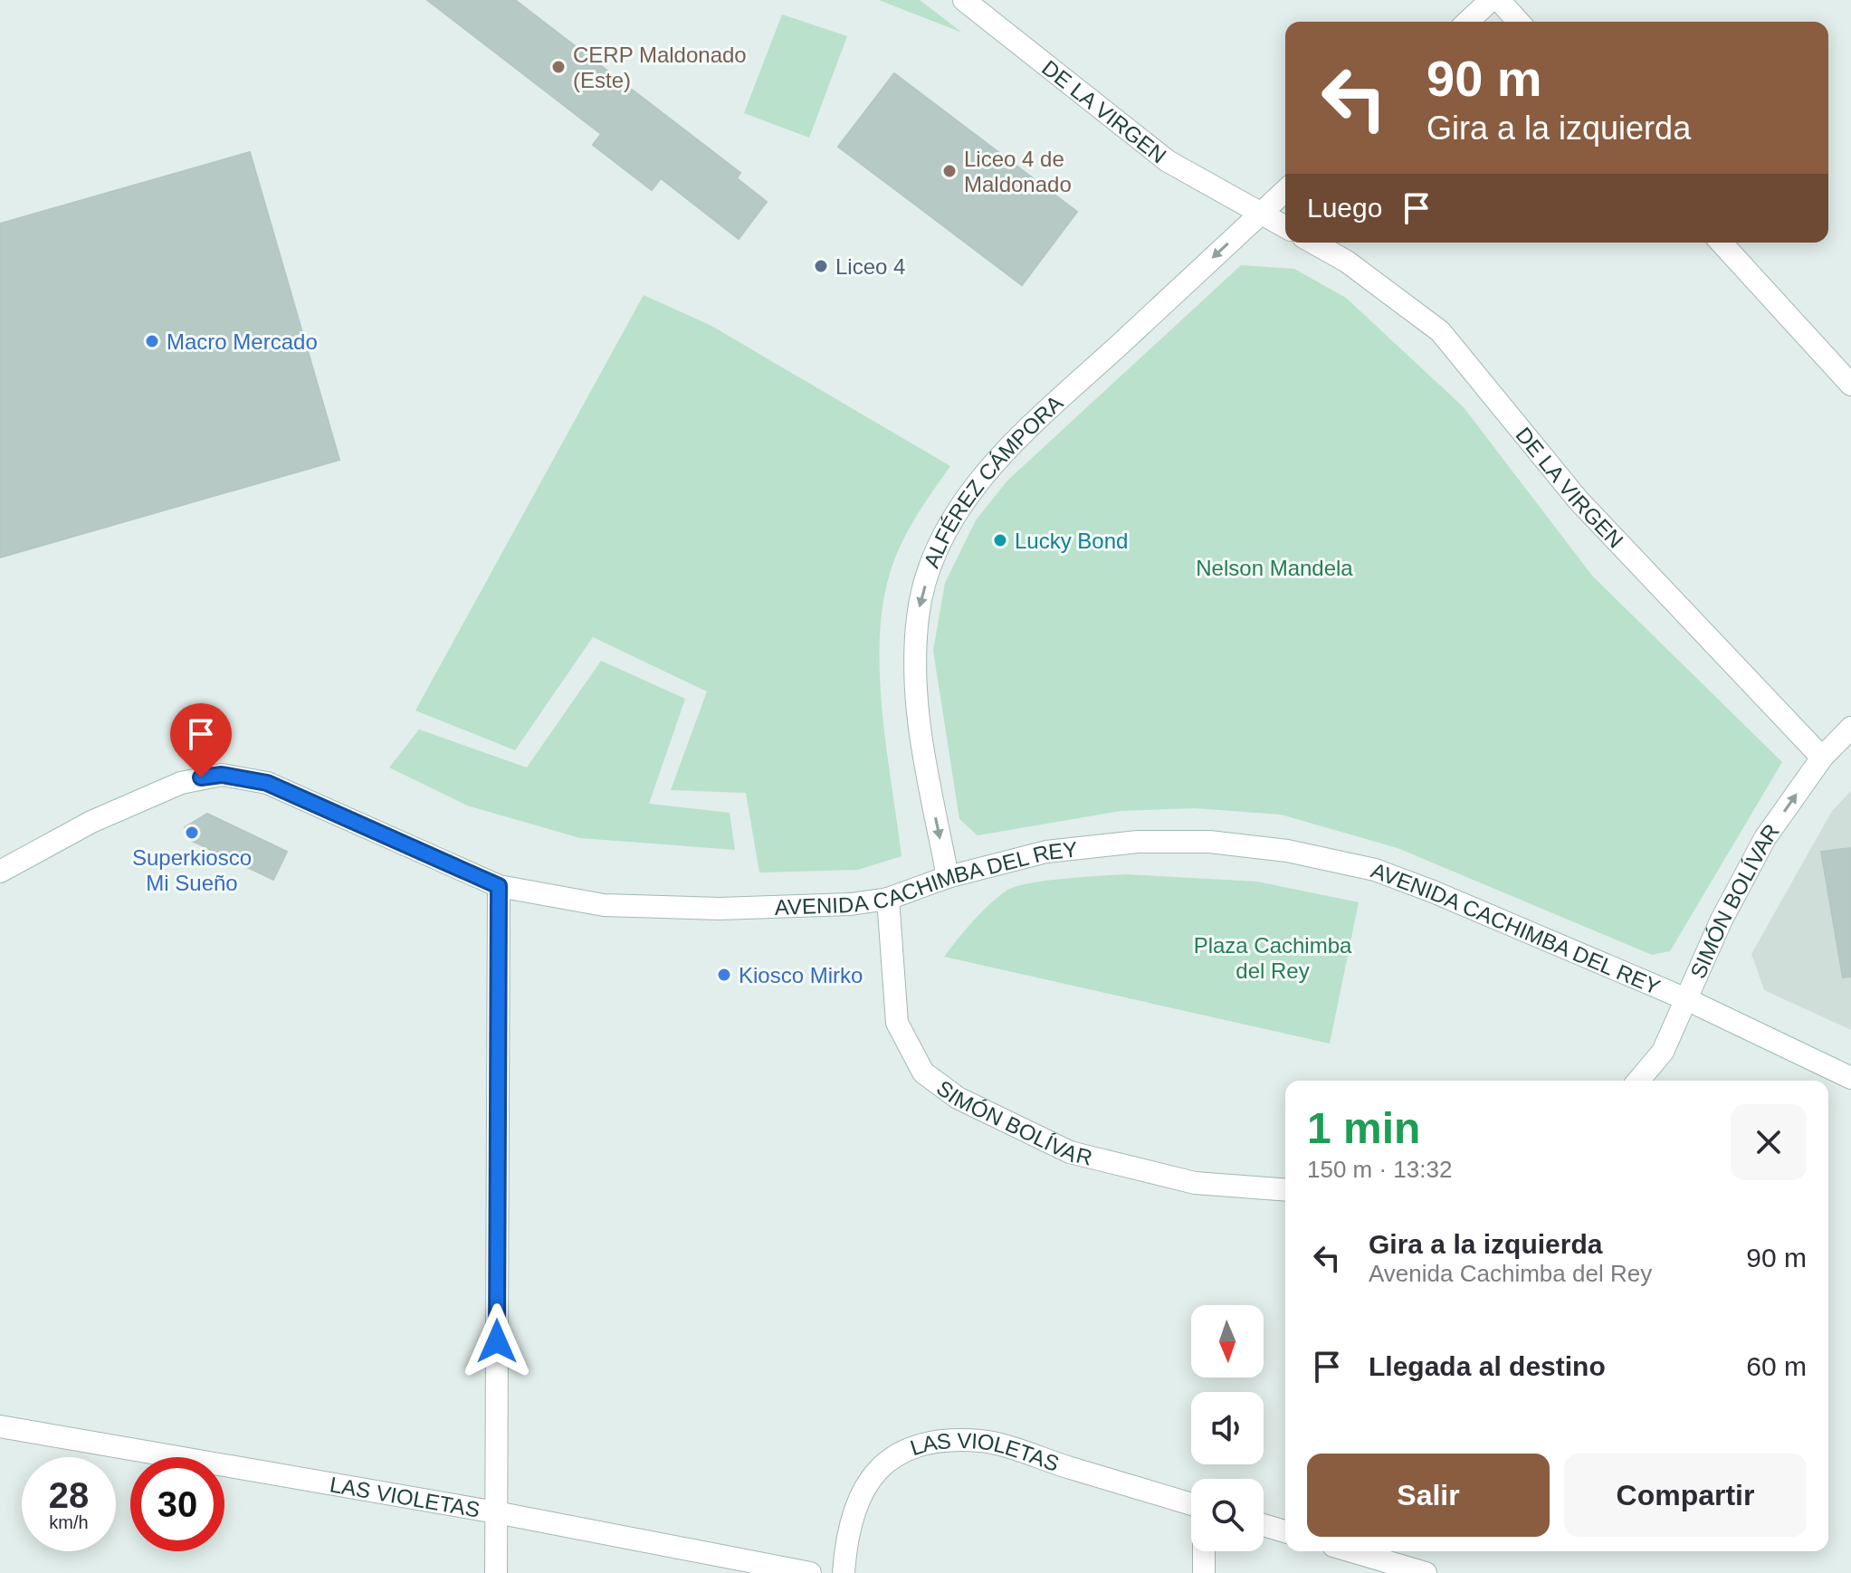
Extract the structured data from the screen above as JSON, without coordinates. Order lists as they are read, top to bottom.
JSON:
{
  "streets": {
    "street": [
      "DE LA VIRGEN",
      "ALFÉREZ CÁMPORA",
      "AVENIDA CACHIMBA DEL REY",
      "SIMÓN BOLÍVAR",
      "LAS VIOLETAS"
    ]
  },
  "crossings": [
    ["DE LA VIRGEN", "ALFÉREZ CÁMPORA"],
    ["DE LA VIRGEN", "SIMÓN BOLÍVAR"],
    ["ALFÉREZ CÁMPORA", "AVENIDA CACHIMBA DEL REY"],
    ["AVENIDA CACHIMBA DEL REY", "SIMÓN BOLÍVAR"]
  ],
  "one_way": ["ALFÉREZ CÁMPORA"],
  "parks": ["Nelson Mandela", "Plaza Cachimba del Rey"],
  "places": [
    "CERP Maldonado (Este)",
    "Liceo 4 de Maldonado",
    "Liceo 4",
    "Macro Mercado",
    "Lucky Bond",
    "Superkiosco Mi Sueño",
    "Kiosco Mirko"
  ],
  "north": "bottom",
  "page": {
    "turn": ["90 m", "Gira a la izquierda"],
    "then": "Luego",
    "heading": ["1 min", "150 m · 13:32"],
    "list": [
      {
        "name": "Gira a la izquierda",
        "note": "Avenida Cachimba del Rey",
        "value": "90 m"
      },
      {
        "name": "Llegada al destino",
        "value": "60 m"
      }
    ],
    "buttons": ["Salir", "Compartir"],
    "speed": "28 km/h",
    "limit": "30"
  }
}
